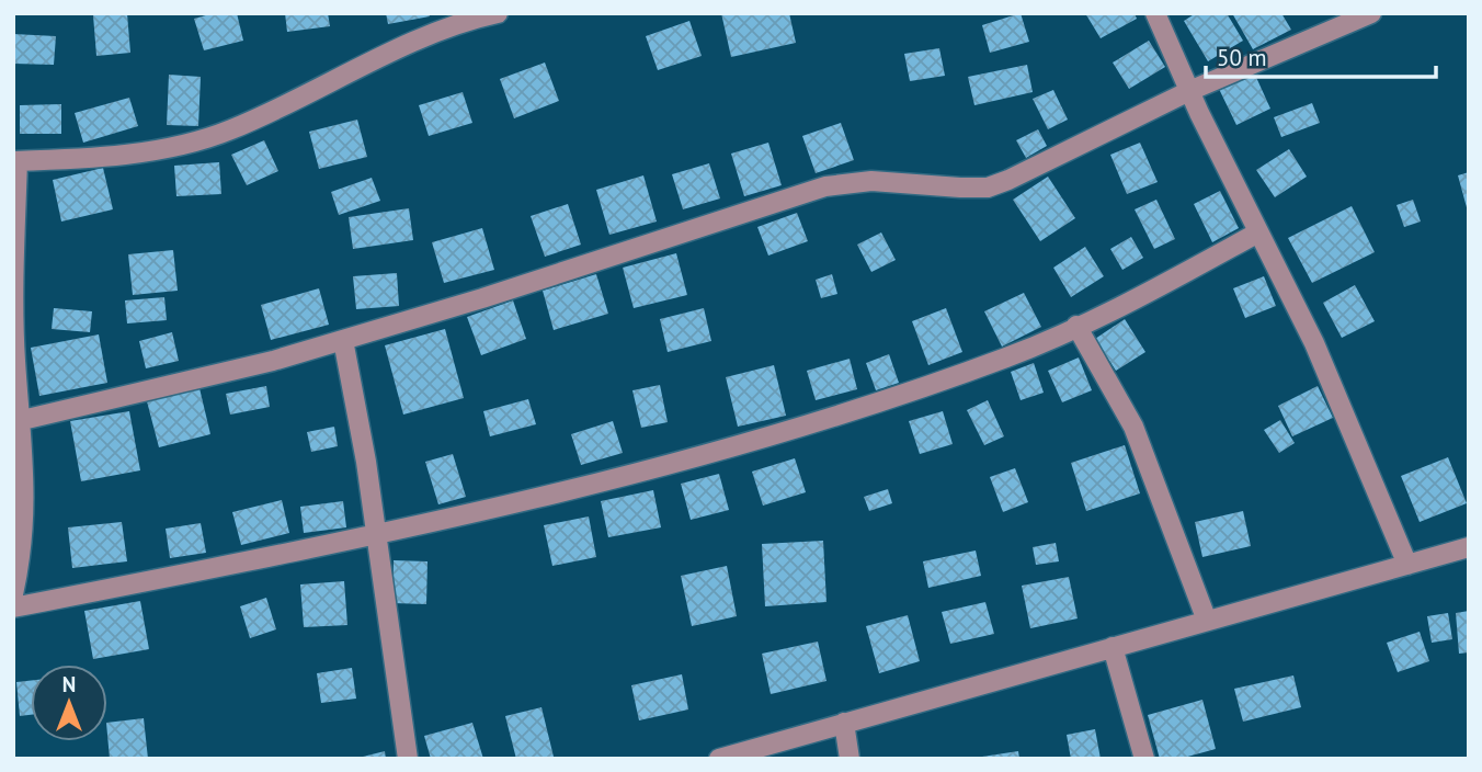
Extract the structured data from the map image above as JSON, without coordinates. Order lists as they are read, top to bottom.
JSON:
{
  "scale_bar": "50 m",
  "north": "top"
}
